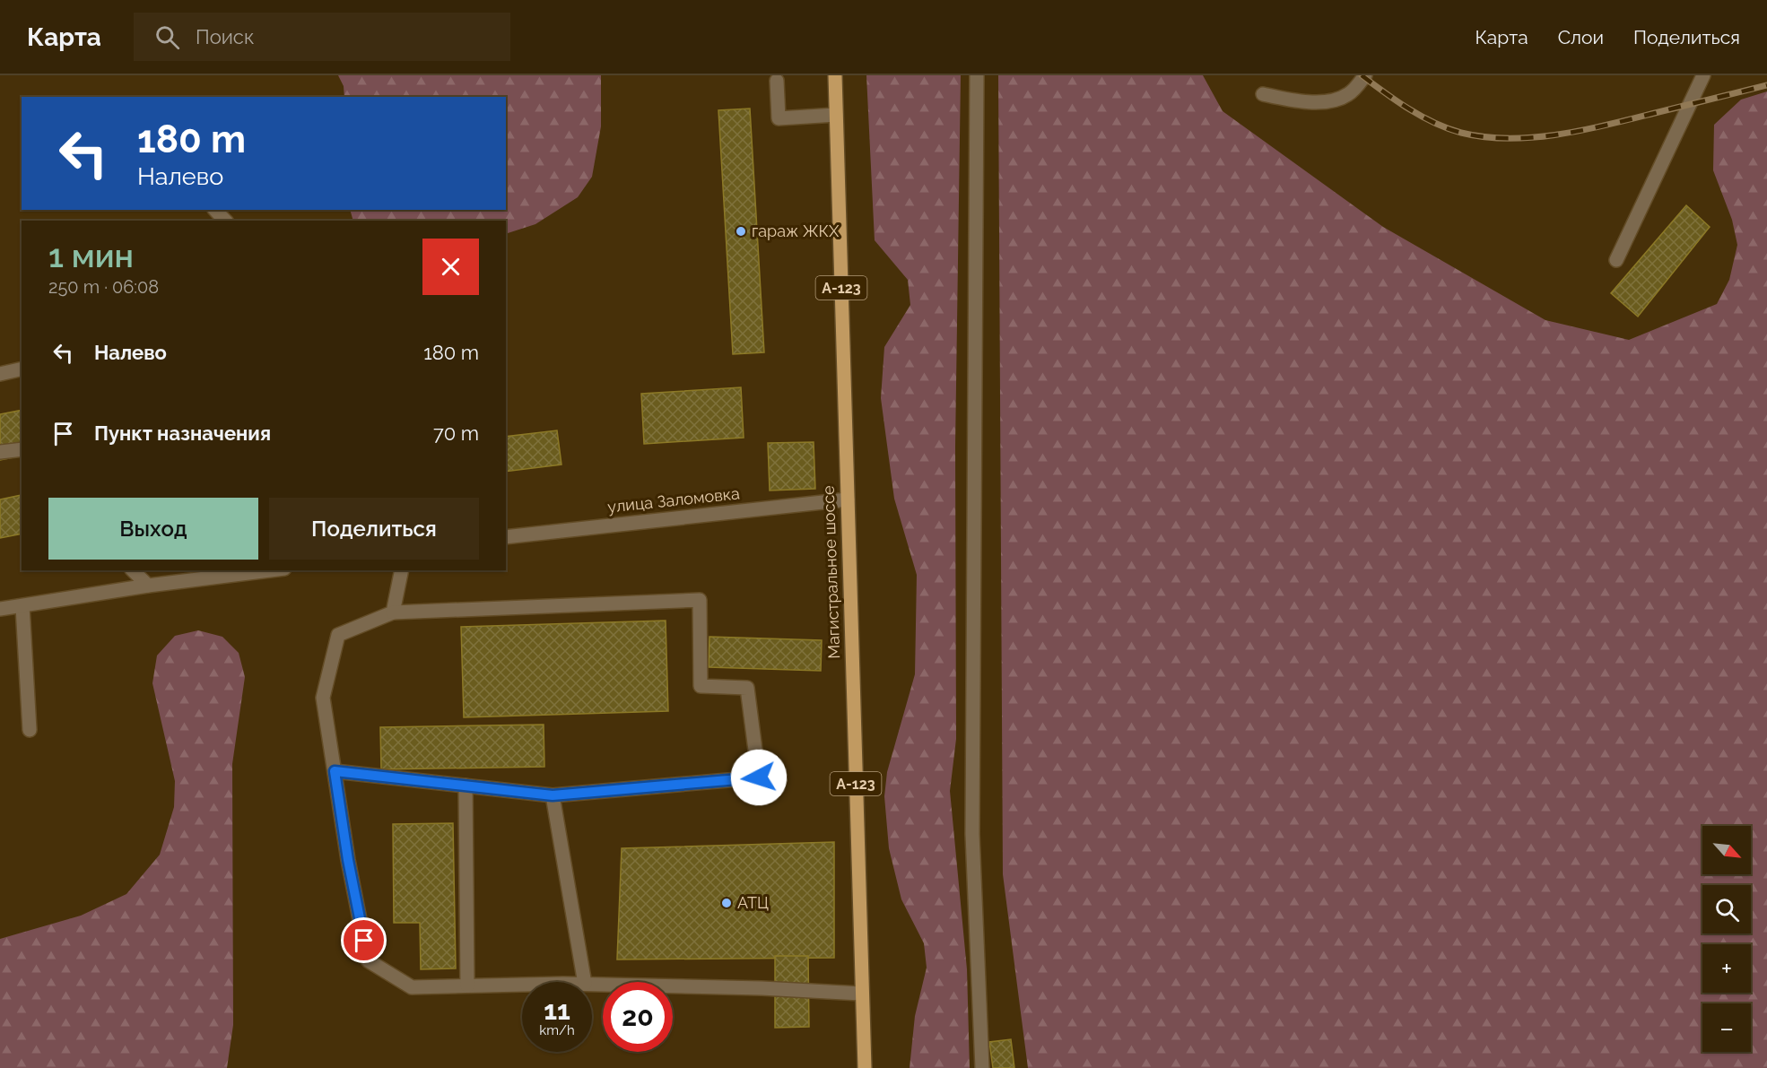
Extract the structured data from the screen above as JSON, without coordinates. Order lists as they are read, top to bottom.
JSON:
{
  "streets": {
    "main road": ["А-123", "Магистральное шоссе"],
    "street": ["улица Заломовка"]
  },
  "crossings": [
    ["улица Заломовка", "Магистральное шоссе"]
  ],
  "places": ["гараж ЖКХ", "АТЦ"],
  "north": "bottom right",
  "page": {
    "header": "Карта",
    "search": "Поиск",
    "nav": ["Карта", "Слои", "Поделиться"],
    "turn": ["180 m", "Налево"],
    "heading": ["1 мин", "250 m · 06:08"],
    "list": [
      {
        "name": "Налево",
        "value": "180 m"
      },
      {
        "name": "Пункт назначения",
        "value": "70 m"
      }
    ],
    "buttons": ["Выход", "Поделиться"],
    "map_buttons": ["+", "−"],
    "speed": "11 km/h",
    "limit": "20"
  }
}
